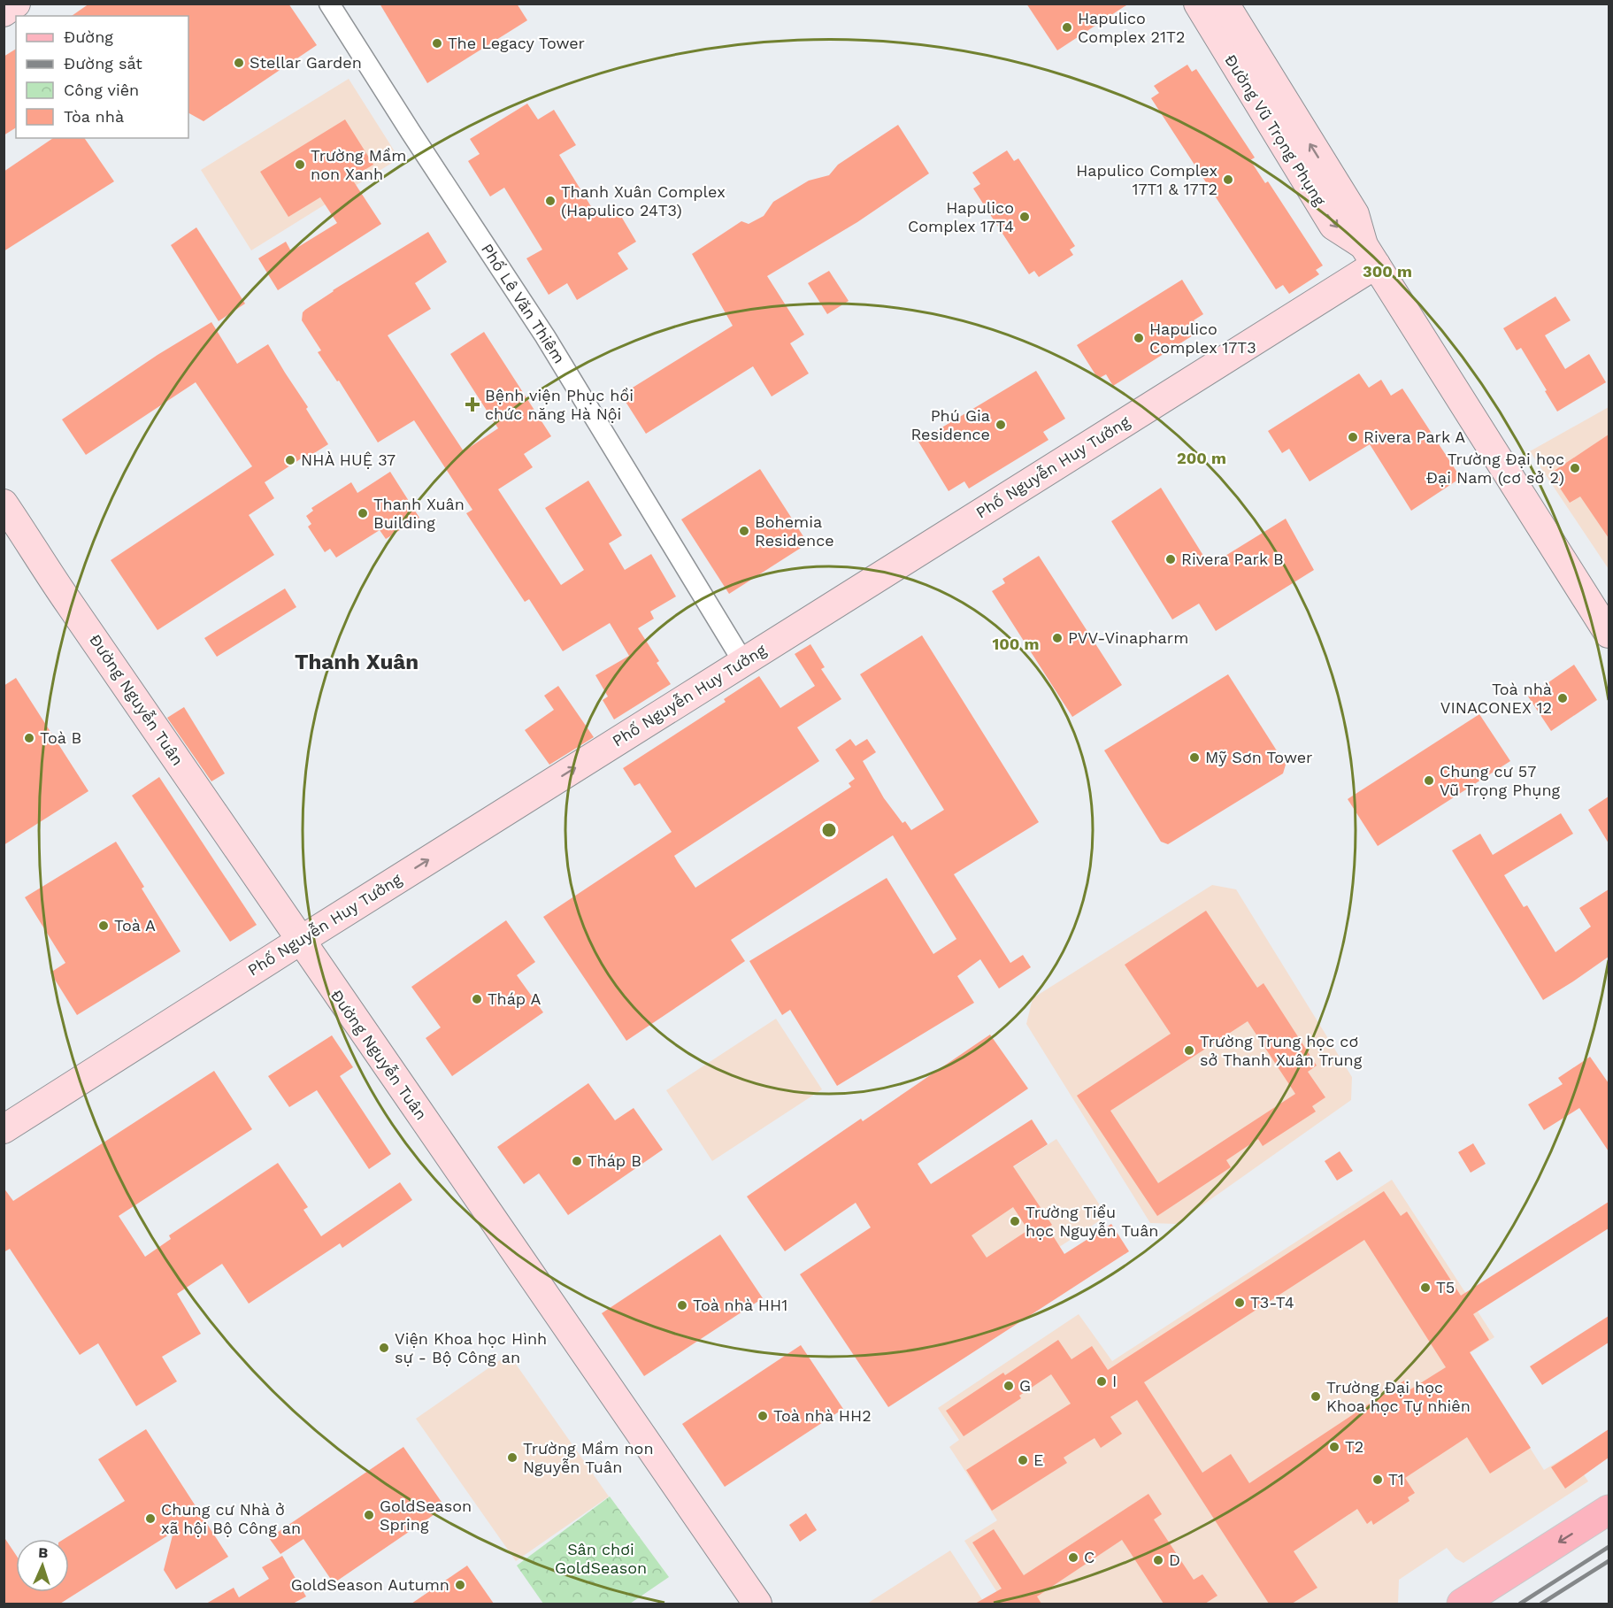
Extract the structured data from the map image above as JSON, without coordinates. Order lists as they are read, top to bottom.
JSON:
{
  "streets": {
    "street": [
      "Đường Vũ Trọng Phụng",
      "Phố Lê Văn Thiêm",
      "Phố Nguyễn Huy Tưởng",
      "Đường Nguyễn Tuân"
    ]
  },
  "crossings": [
    ["Đường Vũ Trọng Phụng", "Phố Nguyễn Huy Tưởng"],
    ["Phố Lê Văn Thiêm", "Phố Nguyễn Huy Tưởng"],
    ["Phố Nguyễn Huy Tưởng", "Đường Nguyễn Tuân"]
  ],
  "districts": ["Thanh Xuân"],
  "parks": ["Sân chơi GoldSeason"],
  "places": {
    "other": [
      "Hapulico Complex 21T2",
      "The Legacy Tower",
      "Stellar Garden",
      "Trường Mầm non Xanh",
      "Hapulico Complex 17T1 & 17T2",
      "Thanh Xuân Complex (Hapulico 24T3)",
      "Hapulico Complex 17T4",
      "Hapulico Complex 17T3",
      "Phú Gia Residence",
      "Rivera Park A",
      "NHÀ HUỆ 37",
      "Trường Đại học Đại Nam (cơ sở 2)",
      "Thanh Xuân Building",
      "Bohemia Residence",
      "Rivera Park B",
      "PVV-Vinapharm",
      "Toà nhà VINACONEX 12",
      "Toà B",
      "Mỹ Sơn Tower",
      "Chung cư 57 Vũ Trọng Phụng",
      "Toà A",
      "Tháp A",
      "Trường Trung học cơ sở Thanh Xuân Trung",
      "Tháp B",
      "Trường Tiểu học Nguyễn Tuân",
      "T5",
      "T3-T4",
      "Toà nhà HH1",
      "Viện Khoa học Hình sự - Bộ Công an",
      "I",
      "G",
      "Trường Đại học Khoa học Tự nhiên",
      "Toà nhà HH2",
      "T2",
      "Trường Mầm non Nguyễn Tuân",
      "E",
      "T1",
      "GoldSeason Spring",
      "Chung cư Nhà ở xã hội Bộ Công an",
      "C",
      "D",
      "GoldSeason Autumn"
    ],
    "health": ["Bệnh viện Phục hồi chức năng Hà Nội"]
  },
  "legend": [
    "Đường",
    "Đường sắt",
    "Công viên",
    "Tòa nhà"
  ],
  "north": "top",
  "rings": ["300 m", "200 m", "100 m"]
}
